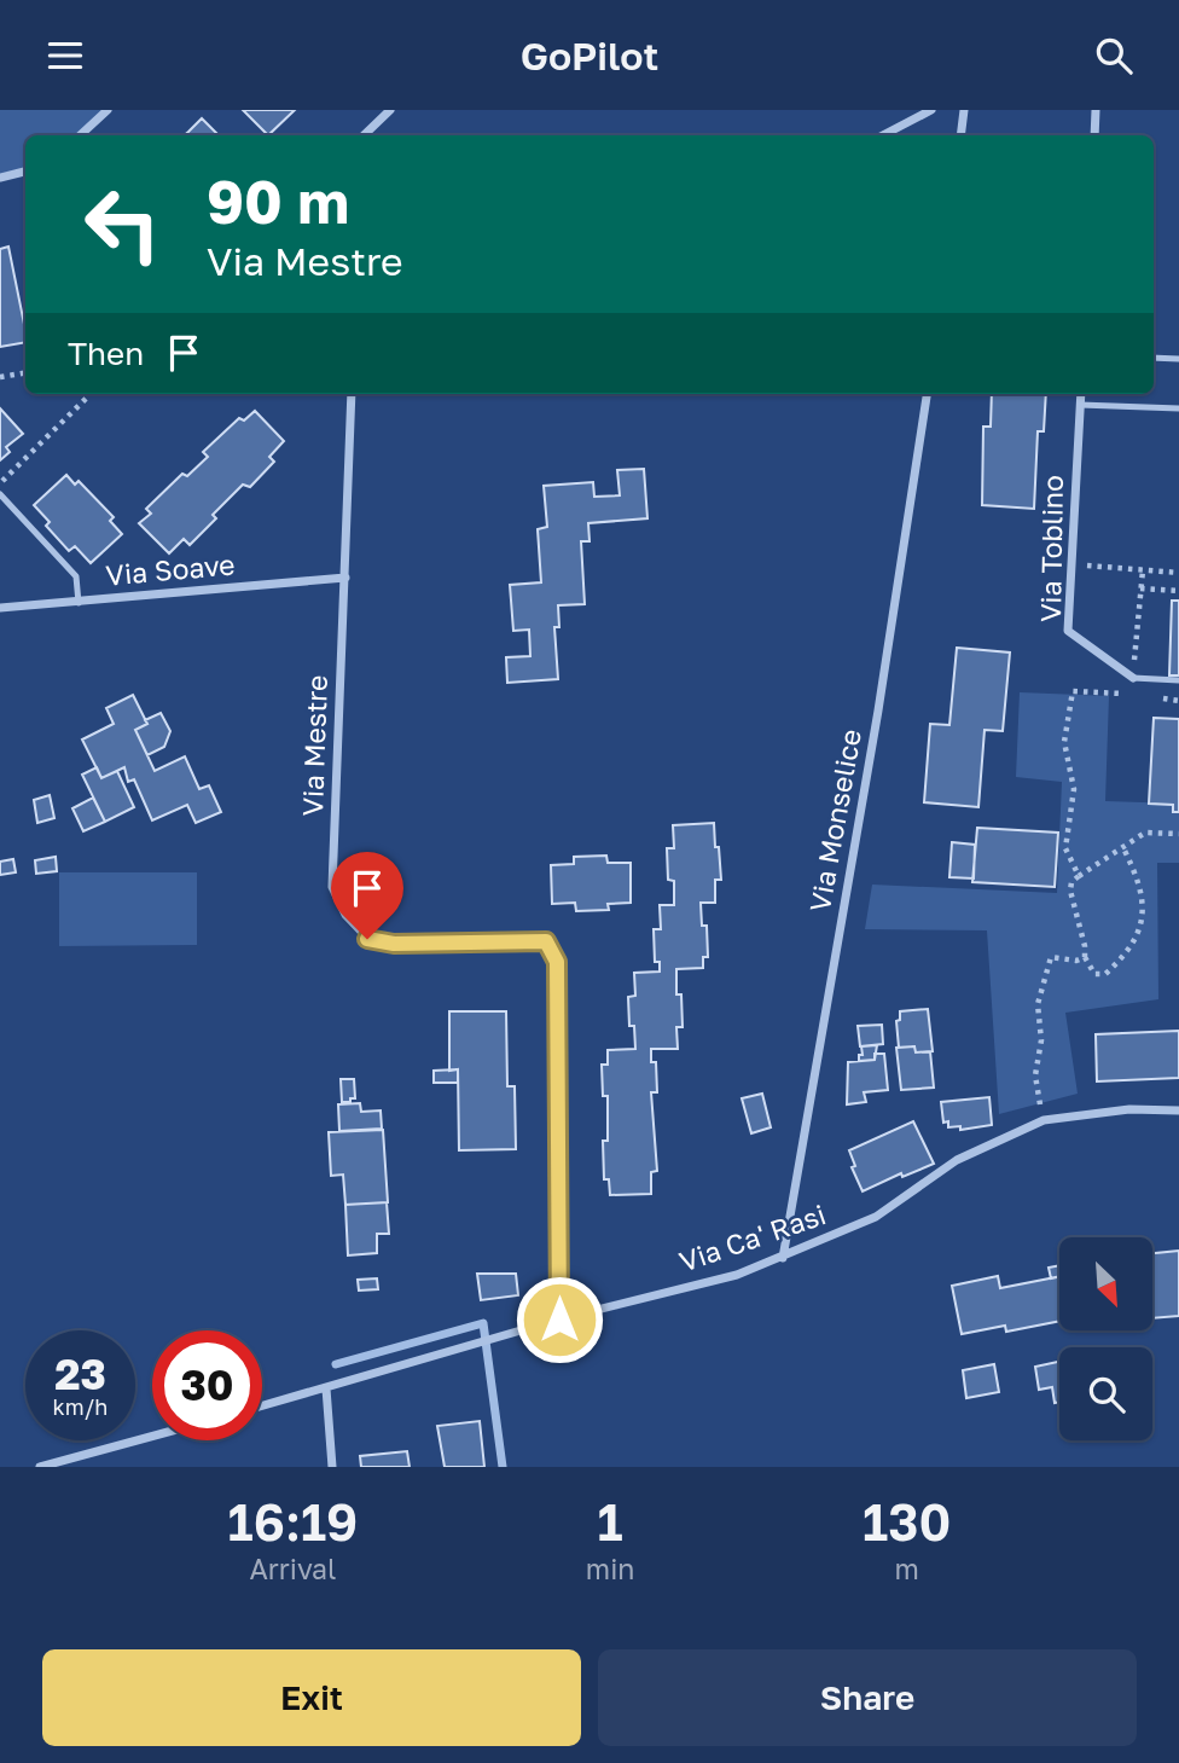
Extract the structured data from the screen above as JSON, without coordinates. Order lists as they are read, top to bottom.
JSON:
{
  "streets": {
    "street": [
      "Via Toblino",
      "Via Soave",
      "Via Mestre",
      "Via Monselice",
      "Via Ca' Rasi"
    ]
  },
  "crossings": [
    ["Via Soave", "Via Mestre"],
    ["Via Mestre", "Via Ca' Rasi"],
    ["Via Monselice", "Via Ca' Rasi"]
  ],
  "north": "bottom right",
  "page": {
    "header": "GoPilot",
    "turn": ["90 m", "Via Mestre"],
    "then": "Then",
    "speed": "23 km/h",
    "limit": "30",
    "eta": [
      "16:19",
      "Arrival",
      "1",
      "min",
      "130",
      "m"
    ],
    "buttons": ["Exit", "Share"]
  }
}
